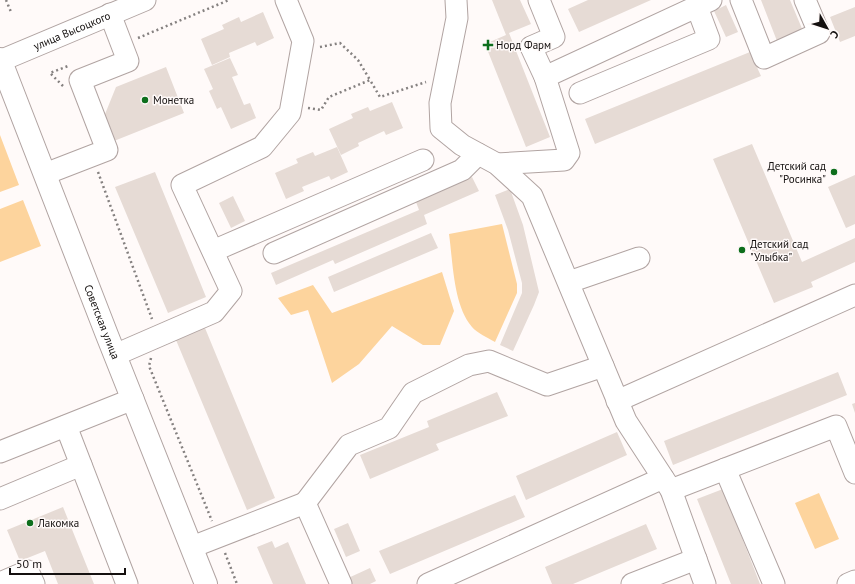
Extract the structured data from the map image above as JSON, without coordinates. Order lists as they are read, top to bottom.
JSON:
{
  "streets": {
    "main road": ["Советская улица"],
    "street": ["улица Высоцкого"]
  },
  "crossings": [
    ["улица Высоцкого", "Советская улица"]
  ],
  "places": {
    "health": ["Норд Фарм"],
    "other": [
      "Монетка",
      "Детский сад \"Росинка\"",
      "Детский сад \"Улыбка\"",
      "Лакомка"
    ]
  },
  "scale_bar": "50 m",
  "north": "bottom right"
}
